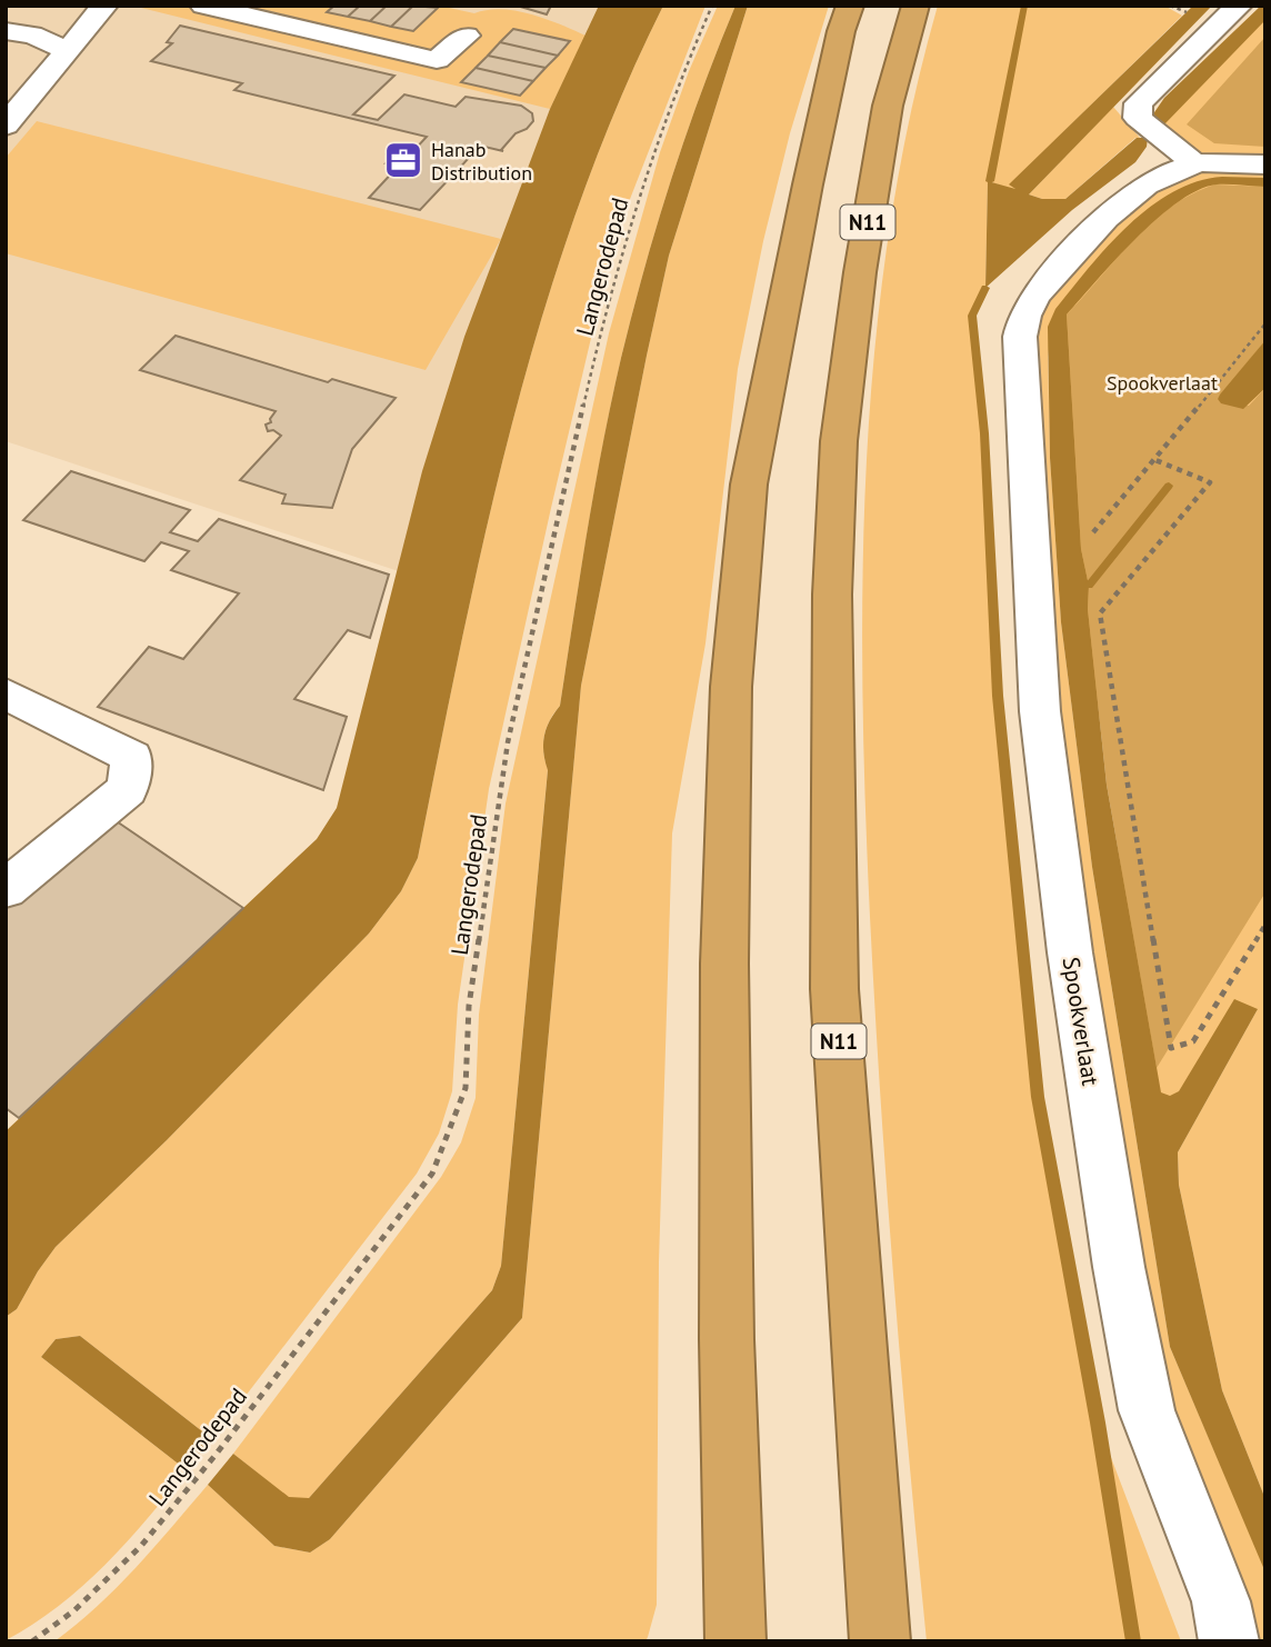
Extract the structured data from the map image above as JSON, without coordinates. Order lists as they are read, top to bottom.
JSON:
{
  "streets": {
    "highway": ["N11"],
    "street": ["Spookverlaat"],
    "path": ["Langerodepad"]
  },
  "parks": ["Spookverlaat"],
  "places": {
    "office": ["Hanab Distribution"]
  }
}
